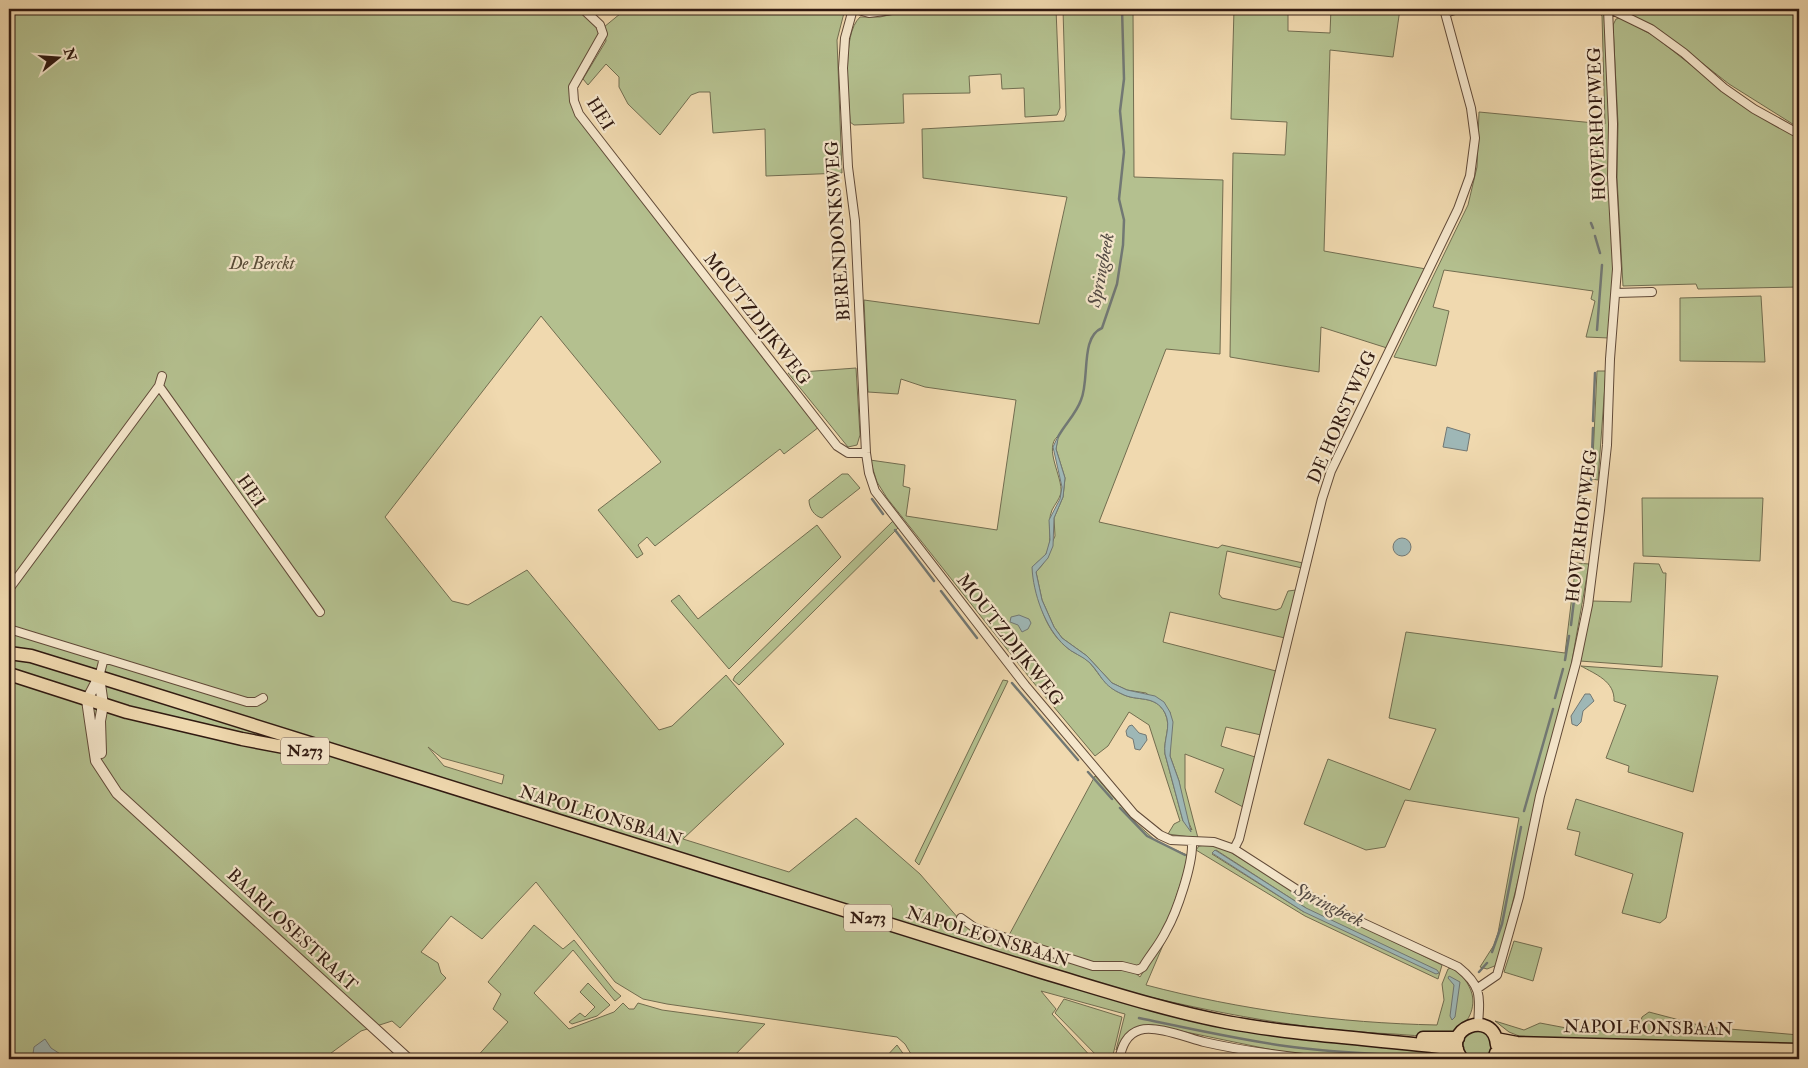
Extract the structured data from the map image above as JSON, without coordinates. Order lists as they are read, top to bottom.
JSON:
{
  "streets": {
    "main road": ["N273", "NAPOLEONSBAAN"],
    "street": [
      "HEI",
      "HOVERHOFWEG",
      "BERENDONKSWEG",
      "MOUTZDIJKWEG",
      "DE HORSTWEG",
      "BAARLOSESTRAAT"
    ]
  },
  "crossings": [
    ["HEI", "MOUTZDIJKWEG"],
    ["HOVERHOFWEG", "MOUTZDIJKWEG"],
    ["BERENDONKSWEG", "MOUTZDIJKWEG"],
    ["MOUTZDIJKWEG", "DE HORSTWEG"],
    ["N273", "NAPOLEONSBAAN"],
    ["N273", "BAARLOSESTRAAT"]
  ],
  "water": ["Springbeek"],
  "parks": ["De Berckt"],
  "north": "right"
}
